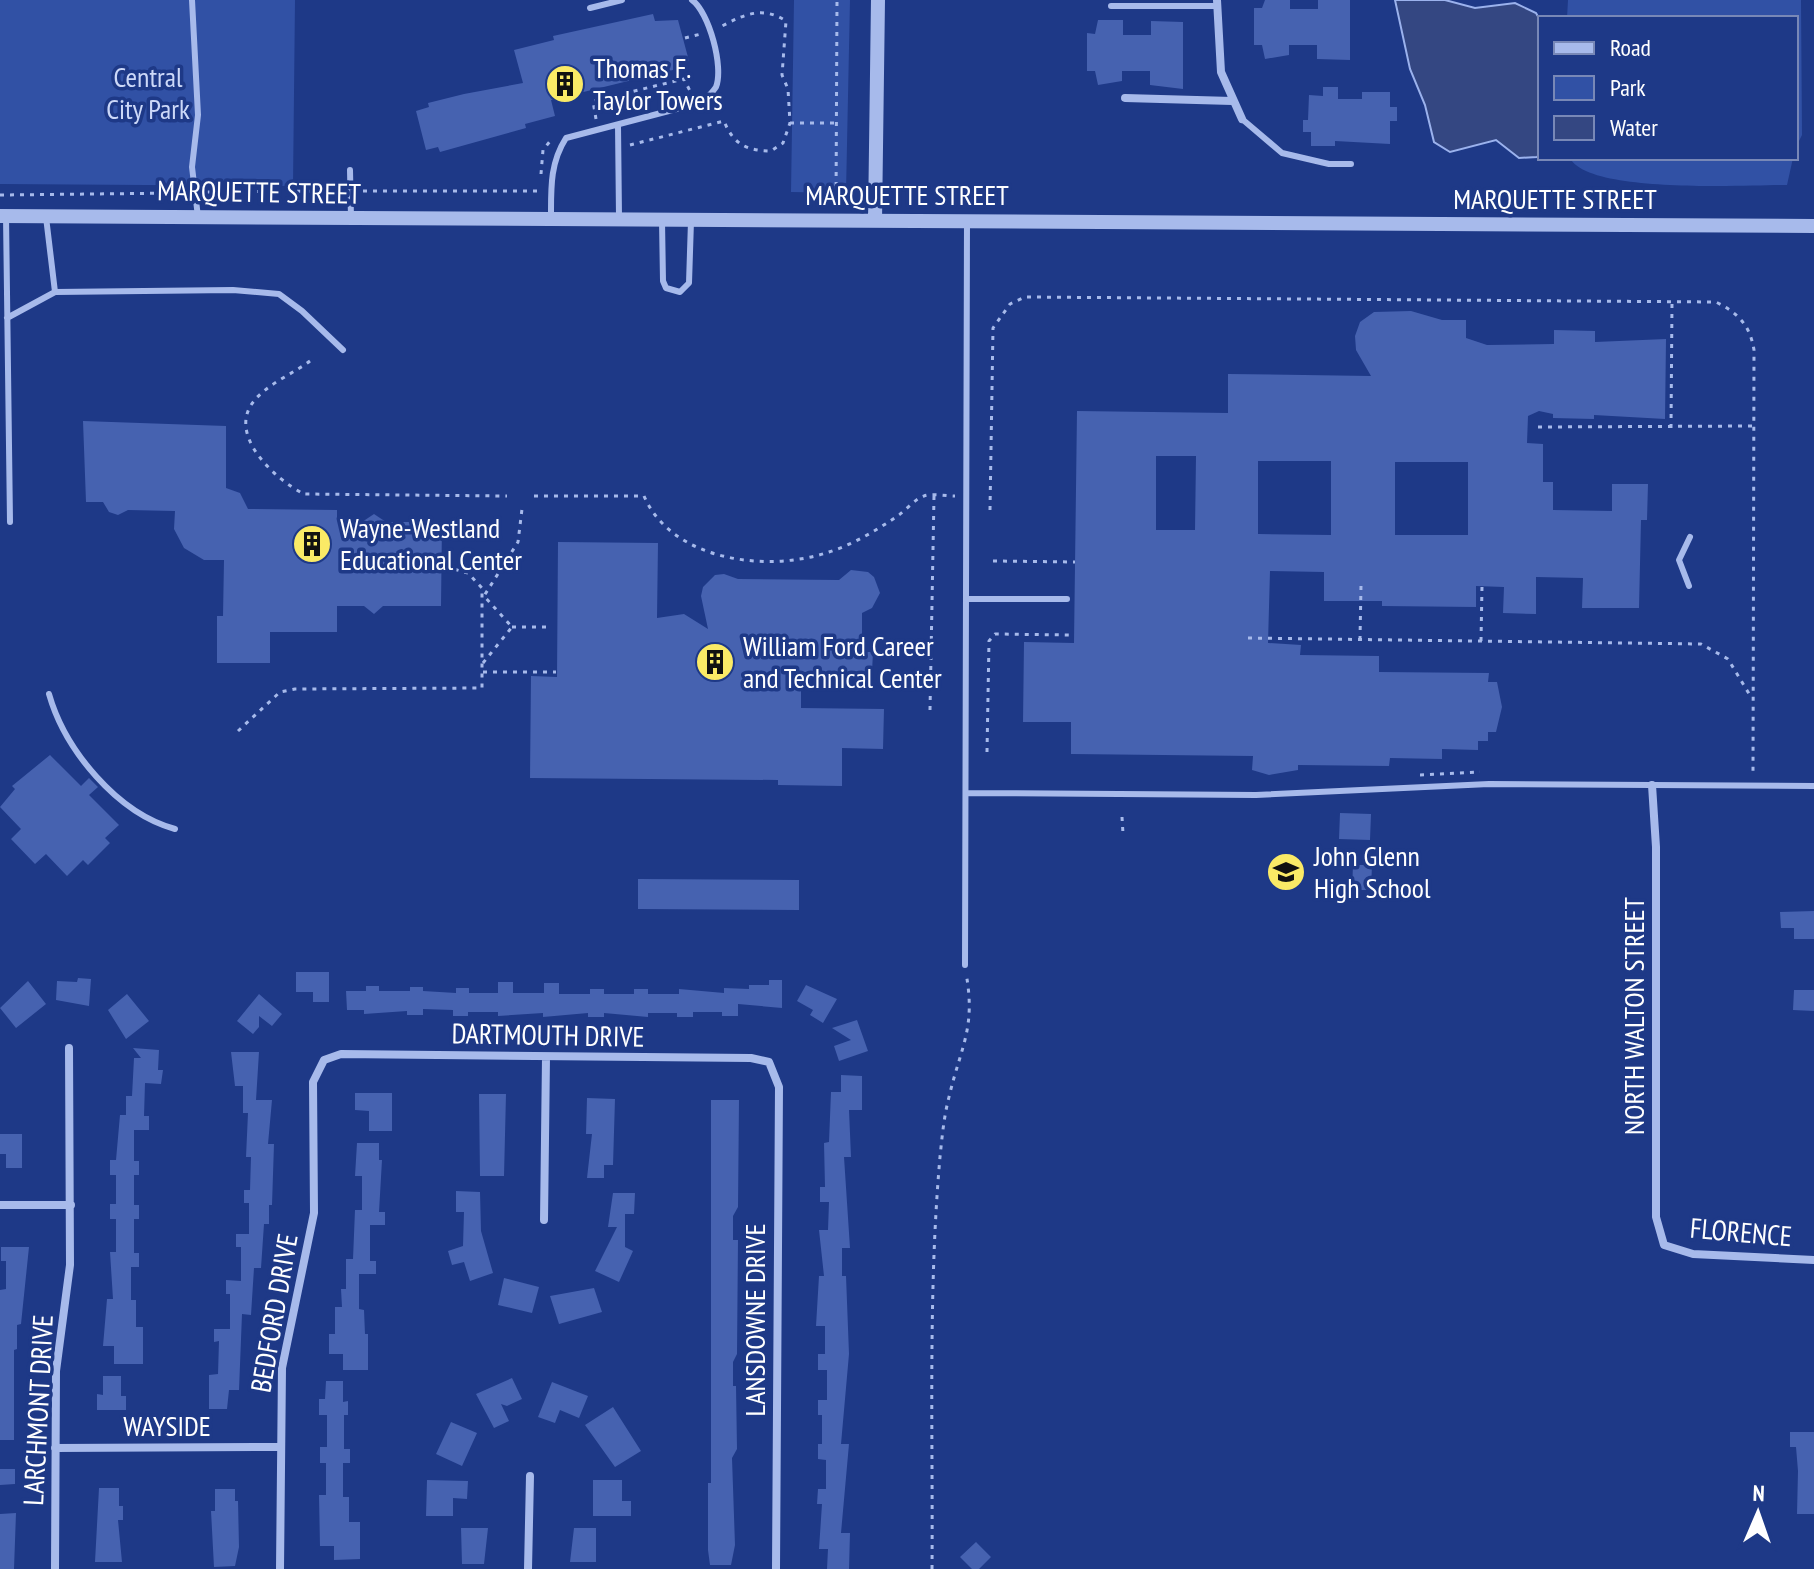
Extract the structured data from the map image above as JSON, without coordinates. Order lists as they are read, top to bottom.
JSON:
{
  "streets": {
    "street": [
      "MARQUETTE STREET",
      "NORTH WALTON STREET",
      "DARTMOUTH DRIVE",
      "FLORENCE",
      "BEDFORD DRIVE",
      "LANSDOWNE DRIVE",
      "LARCHMONT DRIVE",
      "WAYSIDE"
    ]
  },
  "crossings": [
    ["NORTH WALTON STREET", "FLORENCE"],
    ["DARTMOUTH DRIVE", "BEDFORD DRIVE"],
    ["DARTMOUTH DRIVE", "LANSDOWNE DRIVE"],
    ["BEDFORD DRIVE", "WAYSIDE"],
    ["LARCHMONT DRIVE", "WAYSIDE"]
  ],
  "parks": ["Central City Park"],
  "places": {
    "building": ["Thomas F. Taylor Towers", "Wayne-Westland Educational Center", "William Ford Career and Technical Center"],
    "school or university": ["John Glenn High School"]
  },
  "legend": ["Road", "Park", "Water"],
  "north": "top"
}
